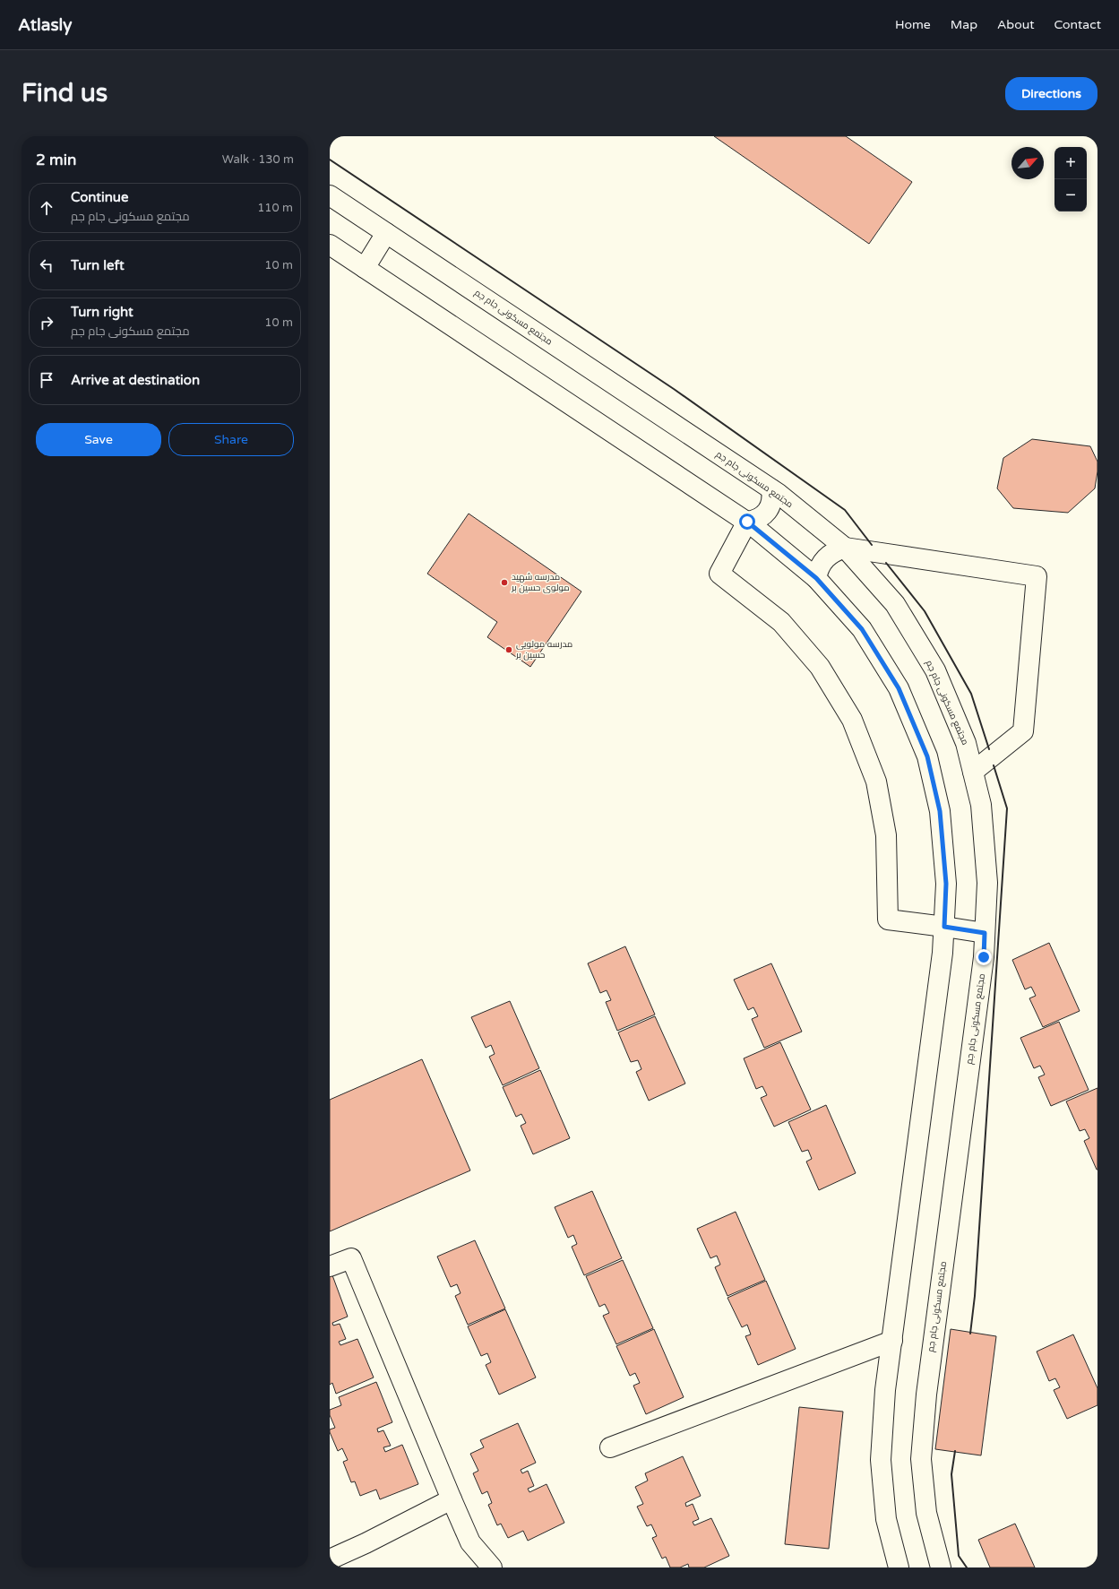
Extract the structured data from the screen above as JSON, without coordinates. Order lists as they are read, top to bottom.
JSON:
{
  "streets": {
    "street": ["مجتمع مسکونی جام جم"]
  },
  "places": ["مدرسه شهید مولوی حسین بر", "مدرسه مولویی حسین بر"],
  "north": "top right",
  "page": {
    "header": "Atlasly",
    "nav": [
      "Home",
      "Map",
      "About",
      "Contact"
    ],
    "buttons": [
      "Directions",
      ["Save", "Share"]
    ],
    "title": "Find us",
    "heading": ["2 min", "Walk · 130 m"],
    "map_buttons": ["+", "−"],
    "list": [
      ["Continue", "مجتمع مسکونی جام جم", "110 m"],
      ["Turn left", "10 m"],
      ["Turn right", "مجتمع مسکونی جام جم", "10 m"],
      "Arrive at destination"
    ]
  }
}
